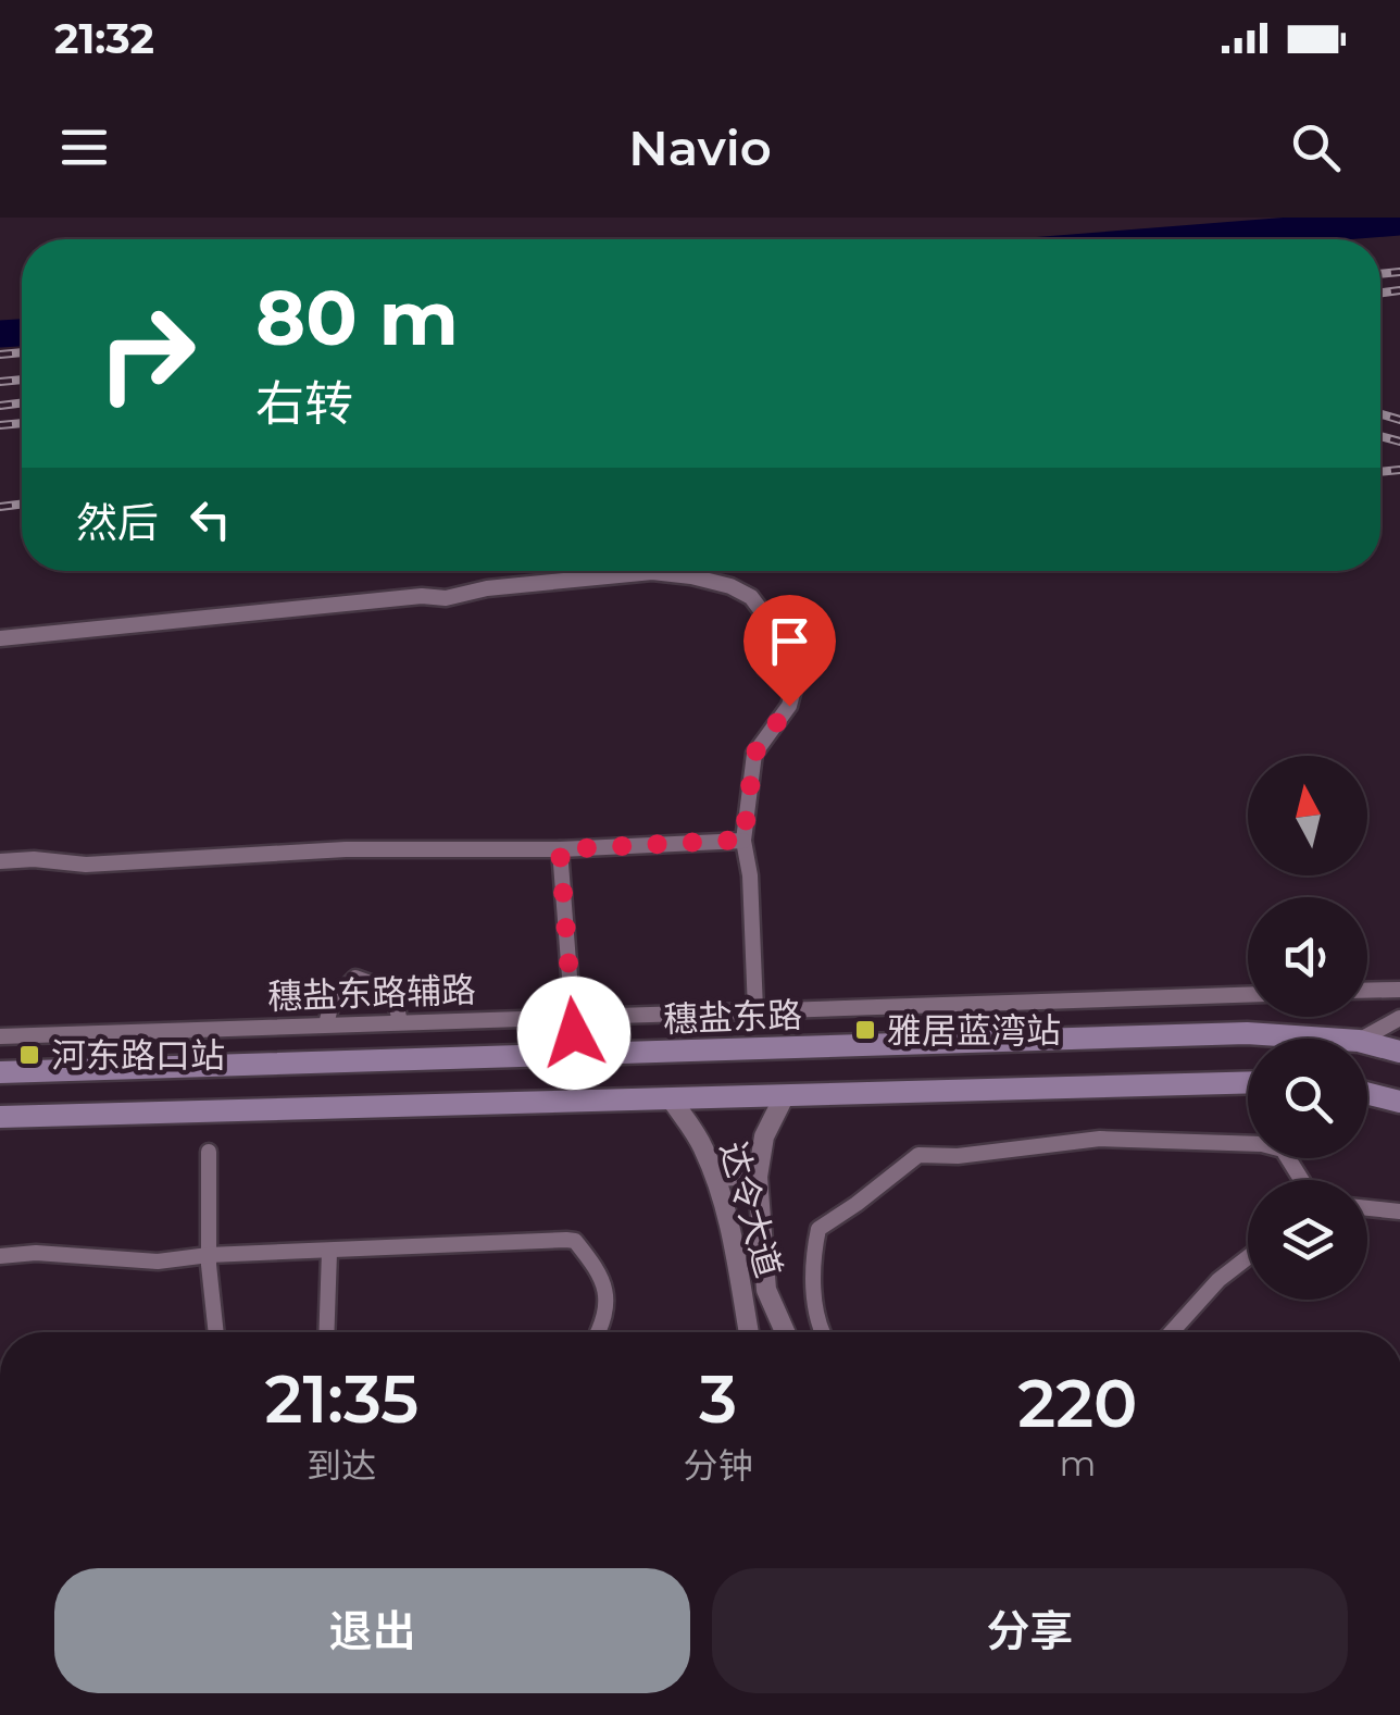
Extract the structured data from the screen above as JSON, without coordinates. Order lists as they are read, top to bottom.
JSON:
{
  "streets": {
    "main road": ["穗盐东路"],
    "street": ["穗盐东路辅路", "达令大道"]
  },
  "places": {
    "transit": ["雅居蓝湾站", "河东路口站"]
  },
  "north": "top",
  "page": {
    "status": "21:32",
    "header": "Navio",
    "turn": ["80 m", "右转"],
    "then": "然后",
    "eta": [
      "21:35",
      "到达",
      "3",
      "分钟",
      "220",
      "m"
    ],
    "buttons": ["退出", "分享"]
  }
}
